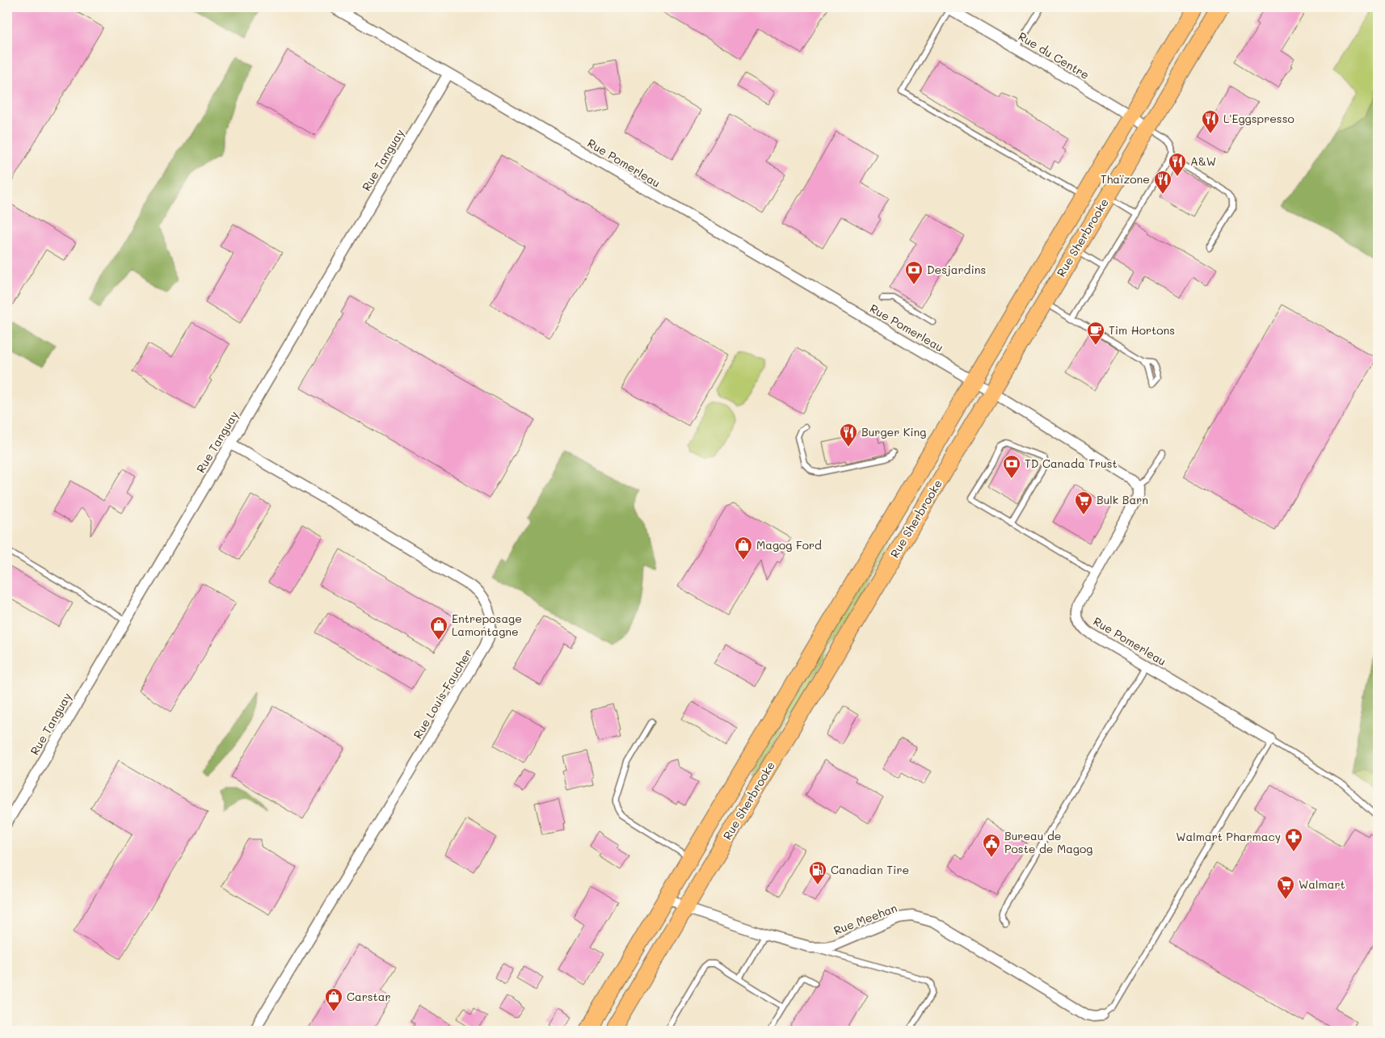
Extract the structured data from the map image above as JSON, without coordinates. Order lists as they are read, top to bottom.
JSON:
{
  "streets": {
    "main road": ["Rue Sherbrooke"],
    "street": [
      "Rue du Centre",
      "Rue Tanguay",
      "Rue Pomerleau",
      "Rue Louis-Faucher",
      "Rue Meehan"
    ]
  },
  "crossings": [
    ["Rue du Centre", "Rue Sherbrooke"],
    ["Rue Tanguay", "Rue Pomerleau"],
    ["Rue Tanguay", "Rue Louis-Faucher"],
    ["Rue Pomerleau", "Rue Sherbrooke"],
    ["Rue Sherbrooke", "Rue Meehan"]
  ],
  "places": {
    "restaurant": [
      "L'Eggspresso",
      "A&W",
      "Thaïzone",
      "Burger King"
    ],
    "bank": ["Desjardins", "TD Canada Trust"],
    "cafe": ["Tim Hortons"],
    "supermarket": ["Bulk Barn", "Walmart"],
    "shop": ["Magog Ford", "Entreposage Lamontagne", "Carstar"],
    "pharmacy": ["Walmart Pharmacy"],
    "public building": ["Bureau de Poste de Magog"],
    "fuel station": ["Canadian Tire"]
  }
}
